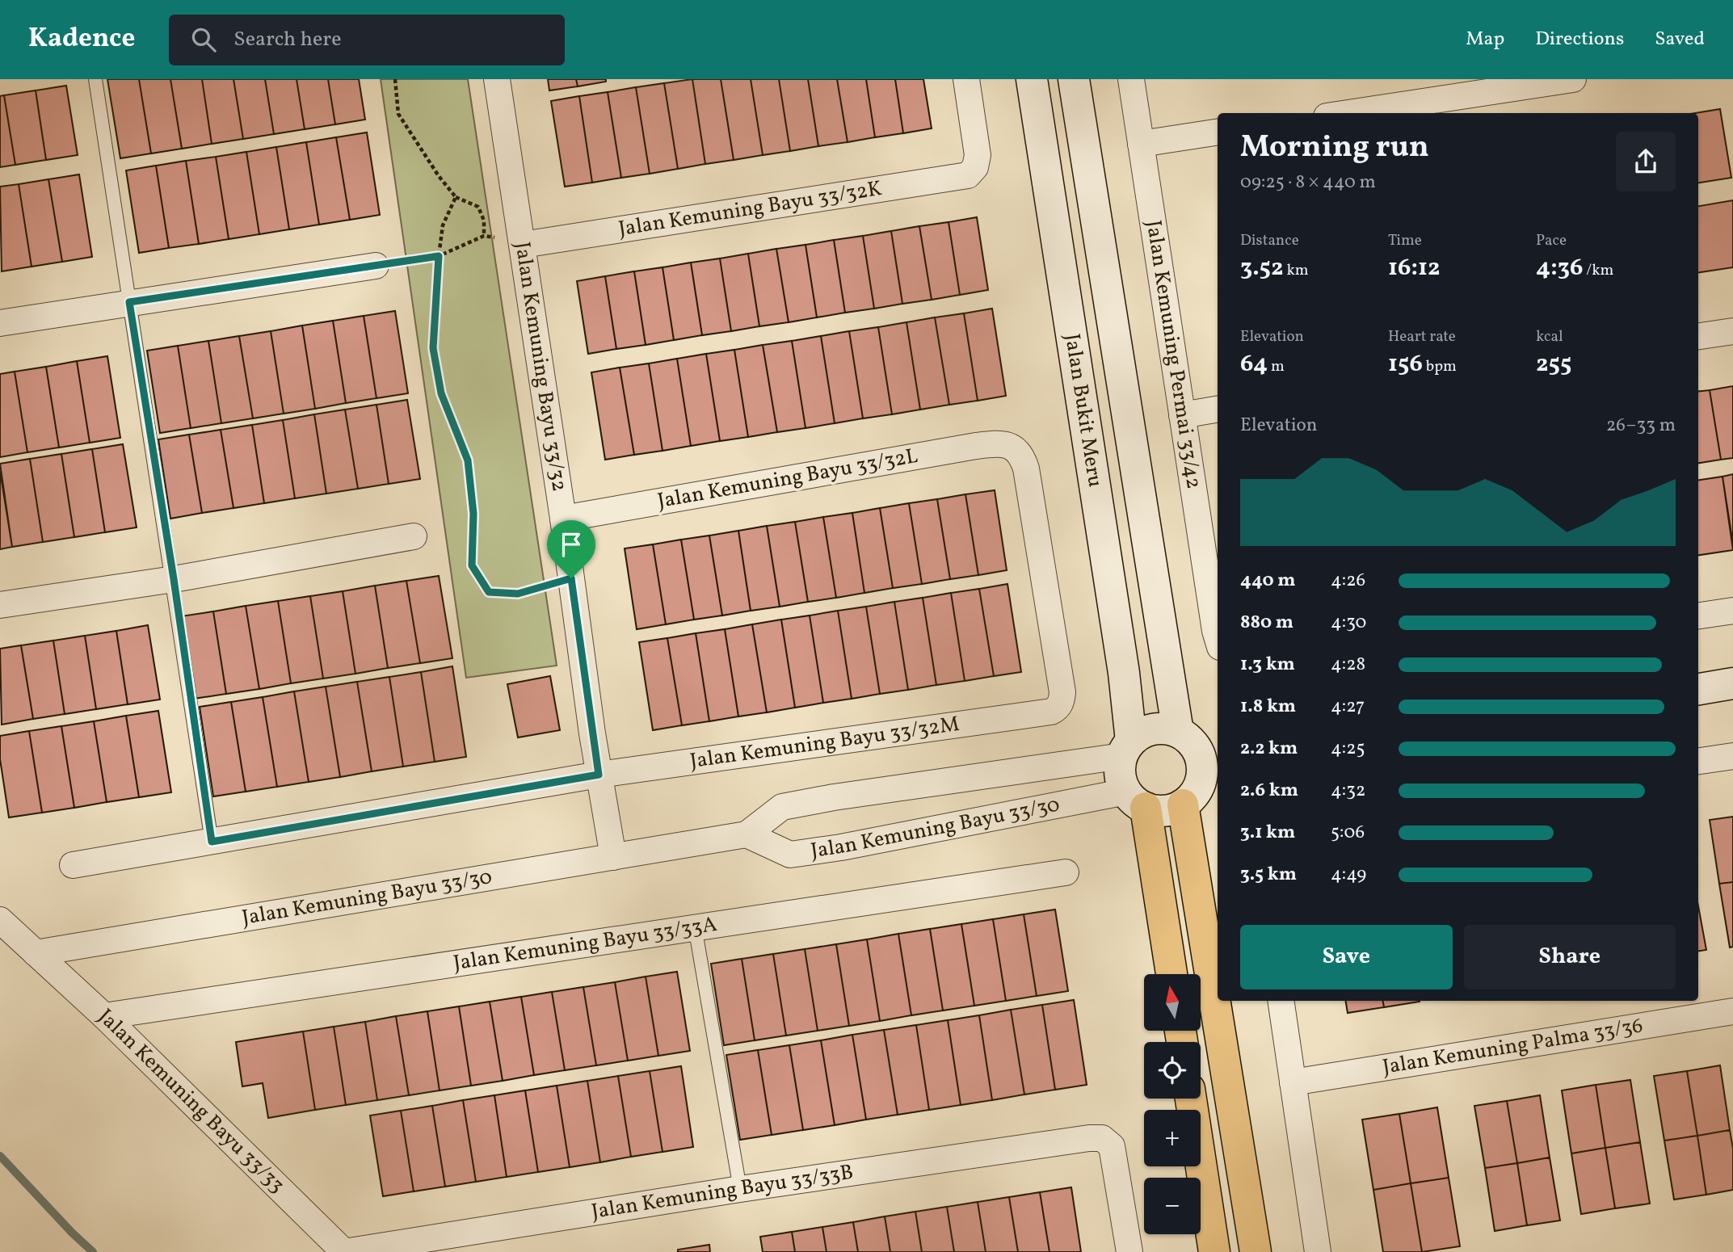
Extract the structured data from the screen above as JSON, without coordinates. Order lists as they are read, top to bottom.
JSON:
{
  "streets": {
    "main road": ["Jalan Bukit Meru"],
    "street": [
      "Jalan Kemuning Bayu 33/32K",
      "Jalan Kemuning Permai 33/42",
      "Jalan Kemuning Bayu 33/32",
      "Jalan Kemuning Bayu 33/32L",
      "Jalan Kemuning Bayu 33/32M",
      "Jalan Kemuning Bayu 33/30",
      "Jalan Kemuning Bayu 33/33A",
      "Jalan Kemuning Palma 33/36",
      "Jalan Kemuning Bayu 33/33",
      "Jalan Kemuning Bayu 33/33B"
    ]
  },
  "crossings": [
    ["Jalan Kemuning Bayu 33/32K", "Jalan Kemuning Bayu 33/32"],
    ["Jalan Kemuning Bayu 33/32", "Jalan Kemuning Bayu 33/32L"],
    ["Jalan Kemuning Bayu 33/32", "Jalan Kemuning Bayu 33/32M"],
    ["Jalan Kemuning Bayu 33/32", "Jalan Kemuning Bayu 33/30"],
    ["Jalan Bukit Meru", "Jalan Kemuning Bayu 33/30"],
    ["Jalan Kemuning Bayu 33/32L", "Jalan Kemuning Bayu 33/32M"],
    ["Jalan Kemuning Bayu 33/30", "Jalan Kemuning Bayu 33/33"],
    ["Jalan Kemuning Bayu 33/33A", "Jalan Kemuning Bayu 33/33"],
    ["Jalan Kemuning Bayu 33/33", "Jalan Kemuning Bayu 33/33B"]
  ],
  "north": "top",
  "page": {
    "header": "Kadence",
    "search": "Search here",
    "nav": ["Map", "Directions", "Saved"],
    "heading": ["Morning run", "09:25 · 8 × 440 m"],
    "stats": [
      ["Distance", "3.52 km"],
      ["Time", "16:12"],
      ["Pace", "4:36 /km"],
      ["Elevation", "64 m"],
      ["Heart rate", "156 bpm"],
      ["kcal", "255"]
    ],
    "chart": ["Elevation", "26–33 m"],
    "list": [
      {
        "name": "440 m",
        "note": "4:26"
      },
      {
        "name": "880 m",
        "note": "4:30"
      },
      {
        "name": "1.3 km",
        "note": "4:28"
      },
      {
        "name": "1.8 km",
        "note": "4:27"
      },
      {
        "name": "2.2 km",
        "note": "4:25"
      },
      {
        "name": "2.6 km",
        "note": "4:32"
      },
      {
        "name": "3.1 km",
        "note": "5:06"
      },
      {
        "name": "3.5 km",
        "note": "4:49"
      }
    ],
    "buttons": ["Save", "Share"],
    "map_buttons": ["+", "−"]
  }
}
